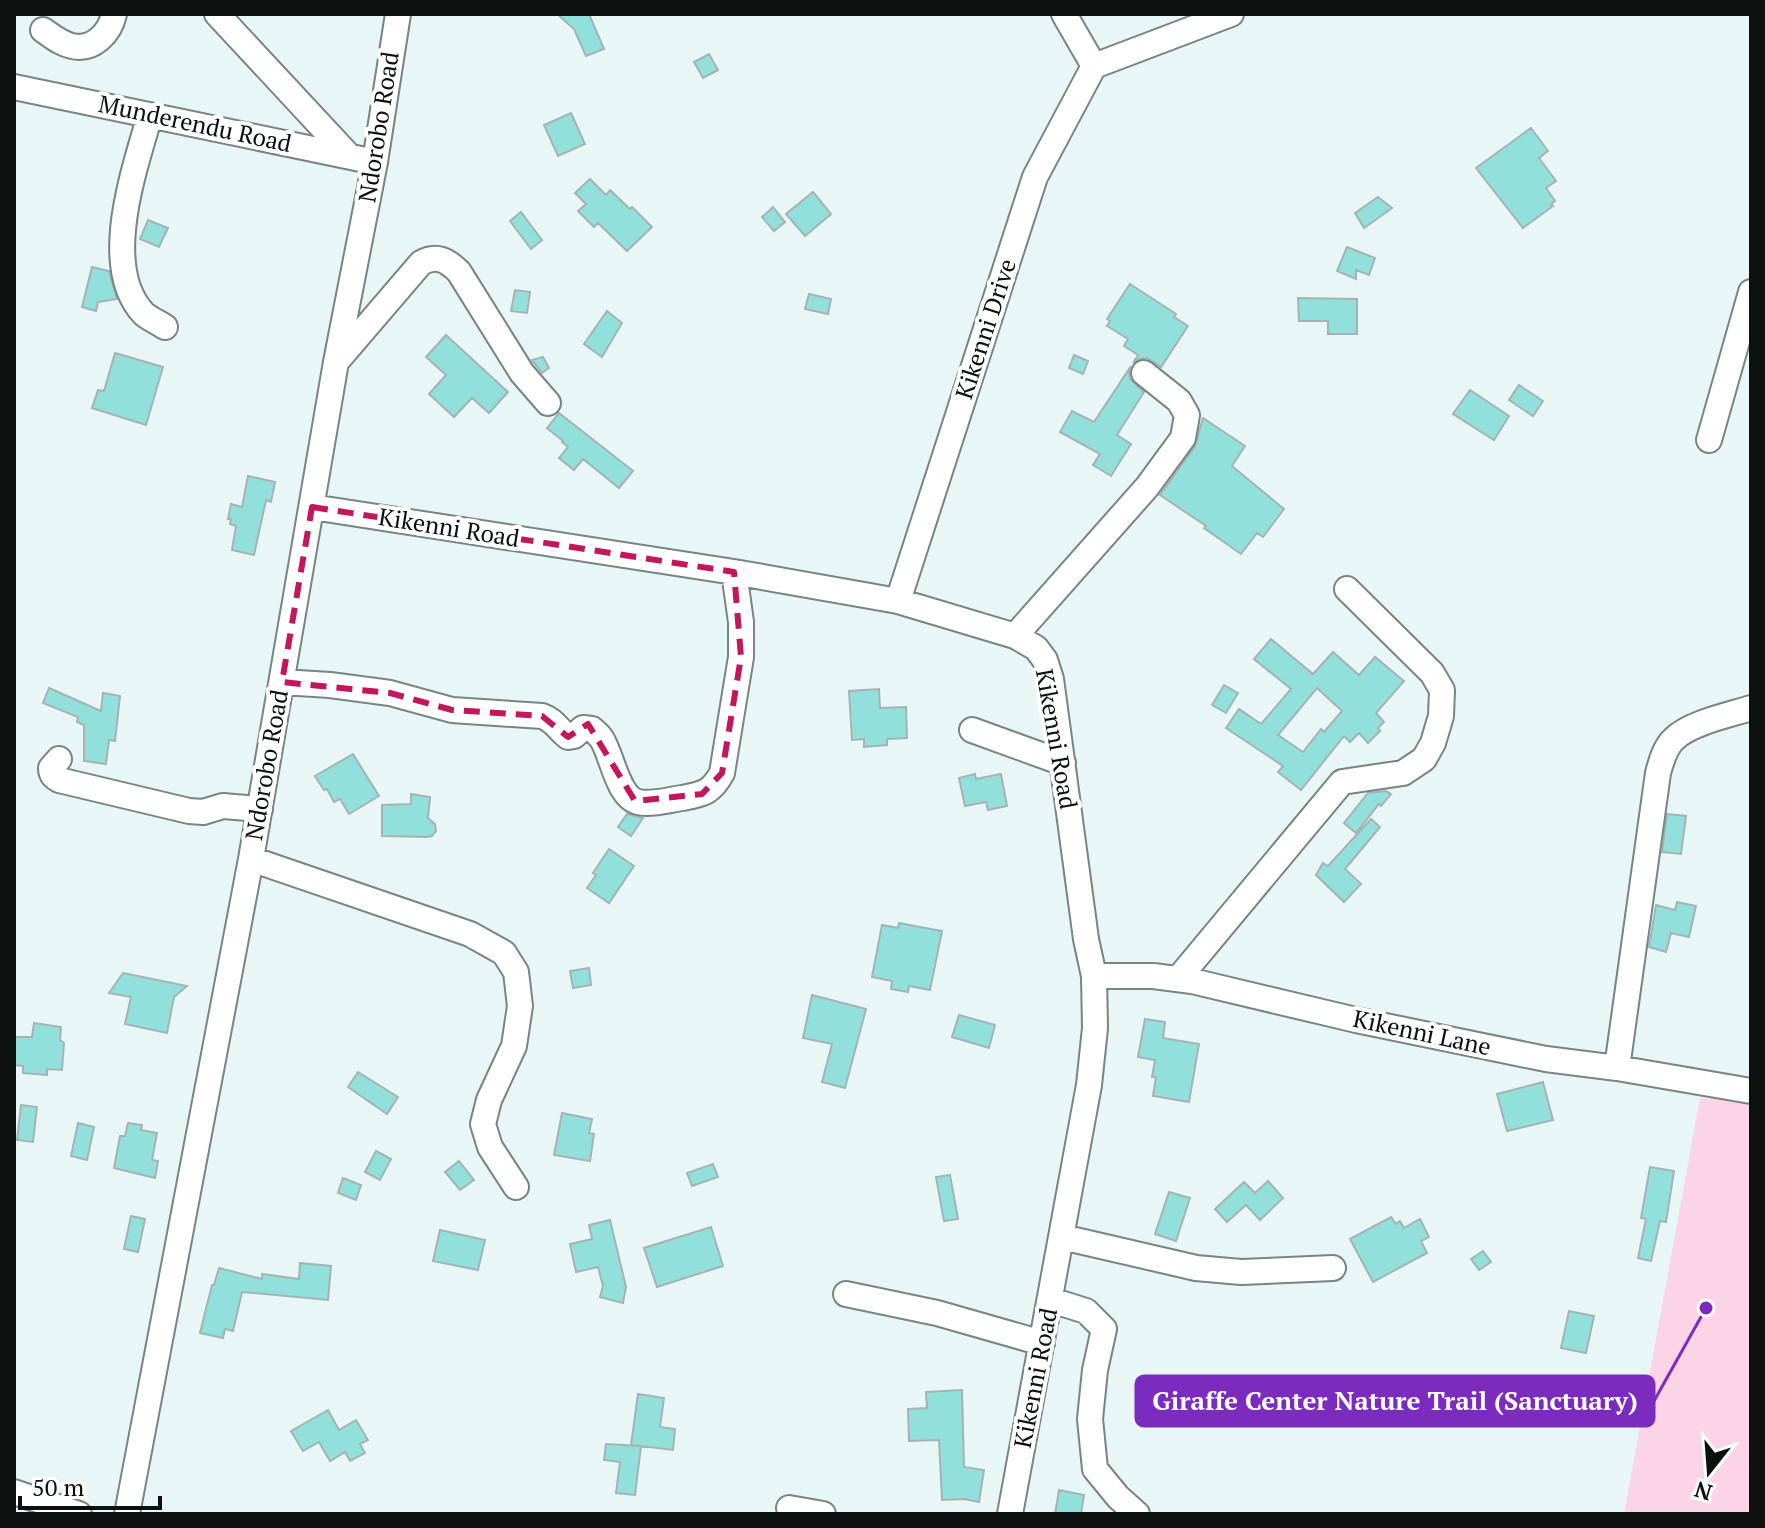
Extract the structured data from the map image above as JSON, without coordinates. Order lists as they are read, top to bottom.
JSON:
{
  "streets": {
    "street": [
      "Munderendu Road",
      "Ndorobo Road",
      "Kikenni Drive",
      "Kikenni Road",
      "Kikenni Lane"
    ]
  },
  "crossings": [
    ["Munderendu Road", "Ndorobo Road"],
    ["Ndorobo Road", "Kikenni Road"],
    ["Kikenni Drive", "Kikenni Road"],
    ["Kikenni Road", "Kikenni Lane"]
  ],
  "places": ["Giraffe Center Nature Trail (Sanctuary)"],
  "scale_bar": "50 m",
  "north": "bottom"
}
